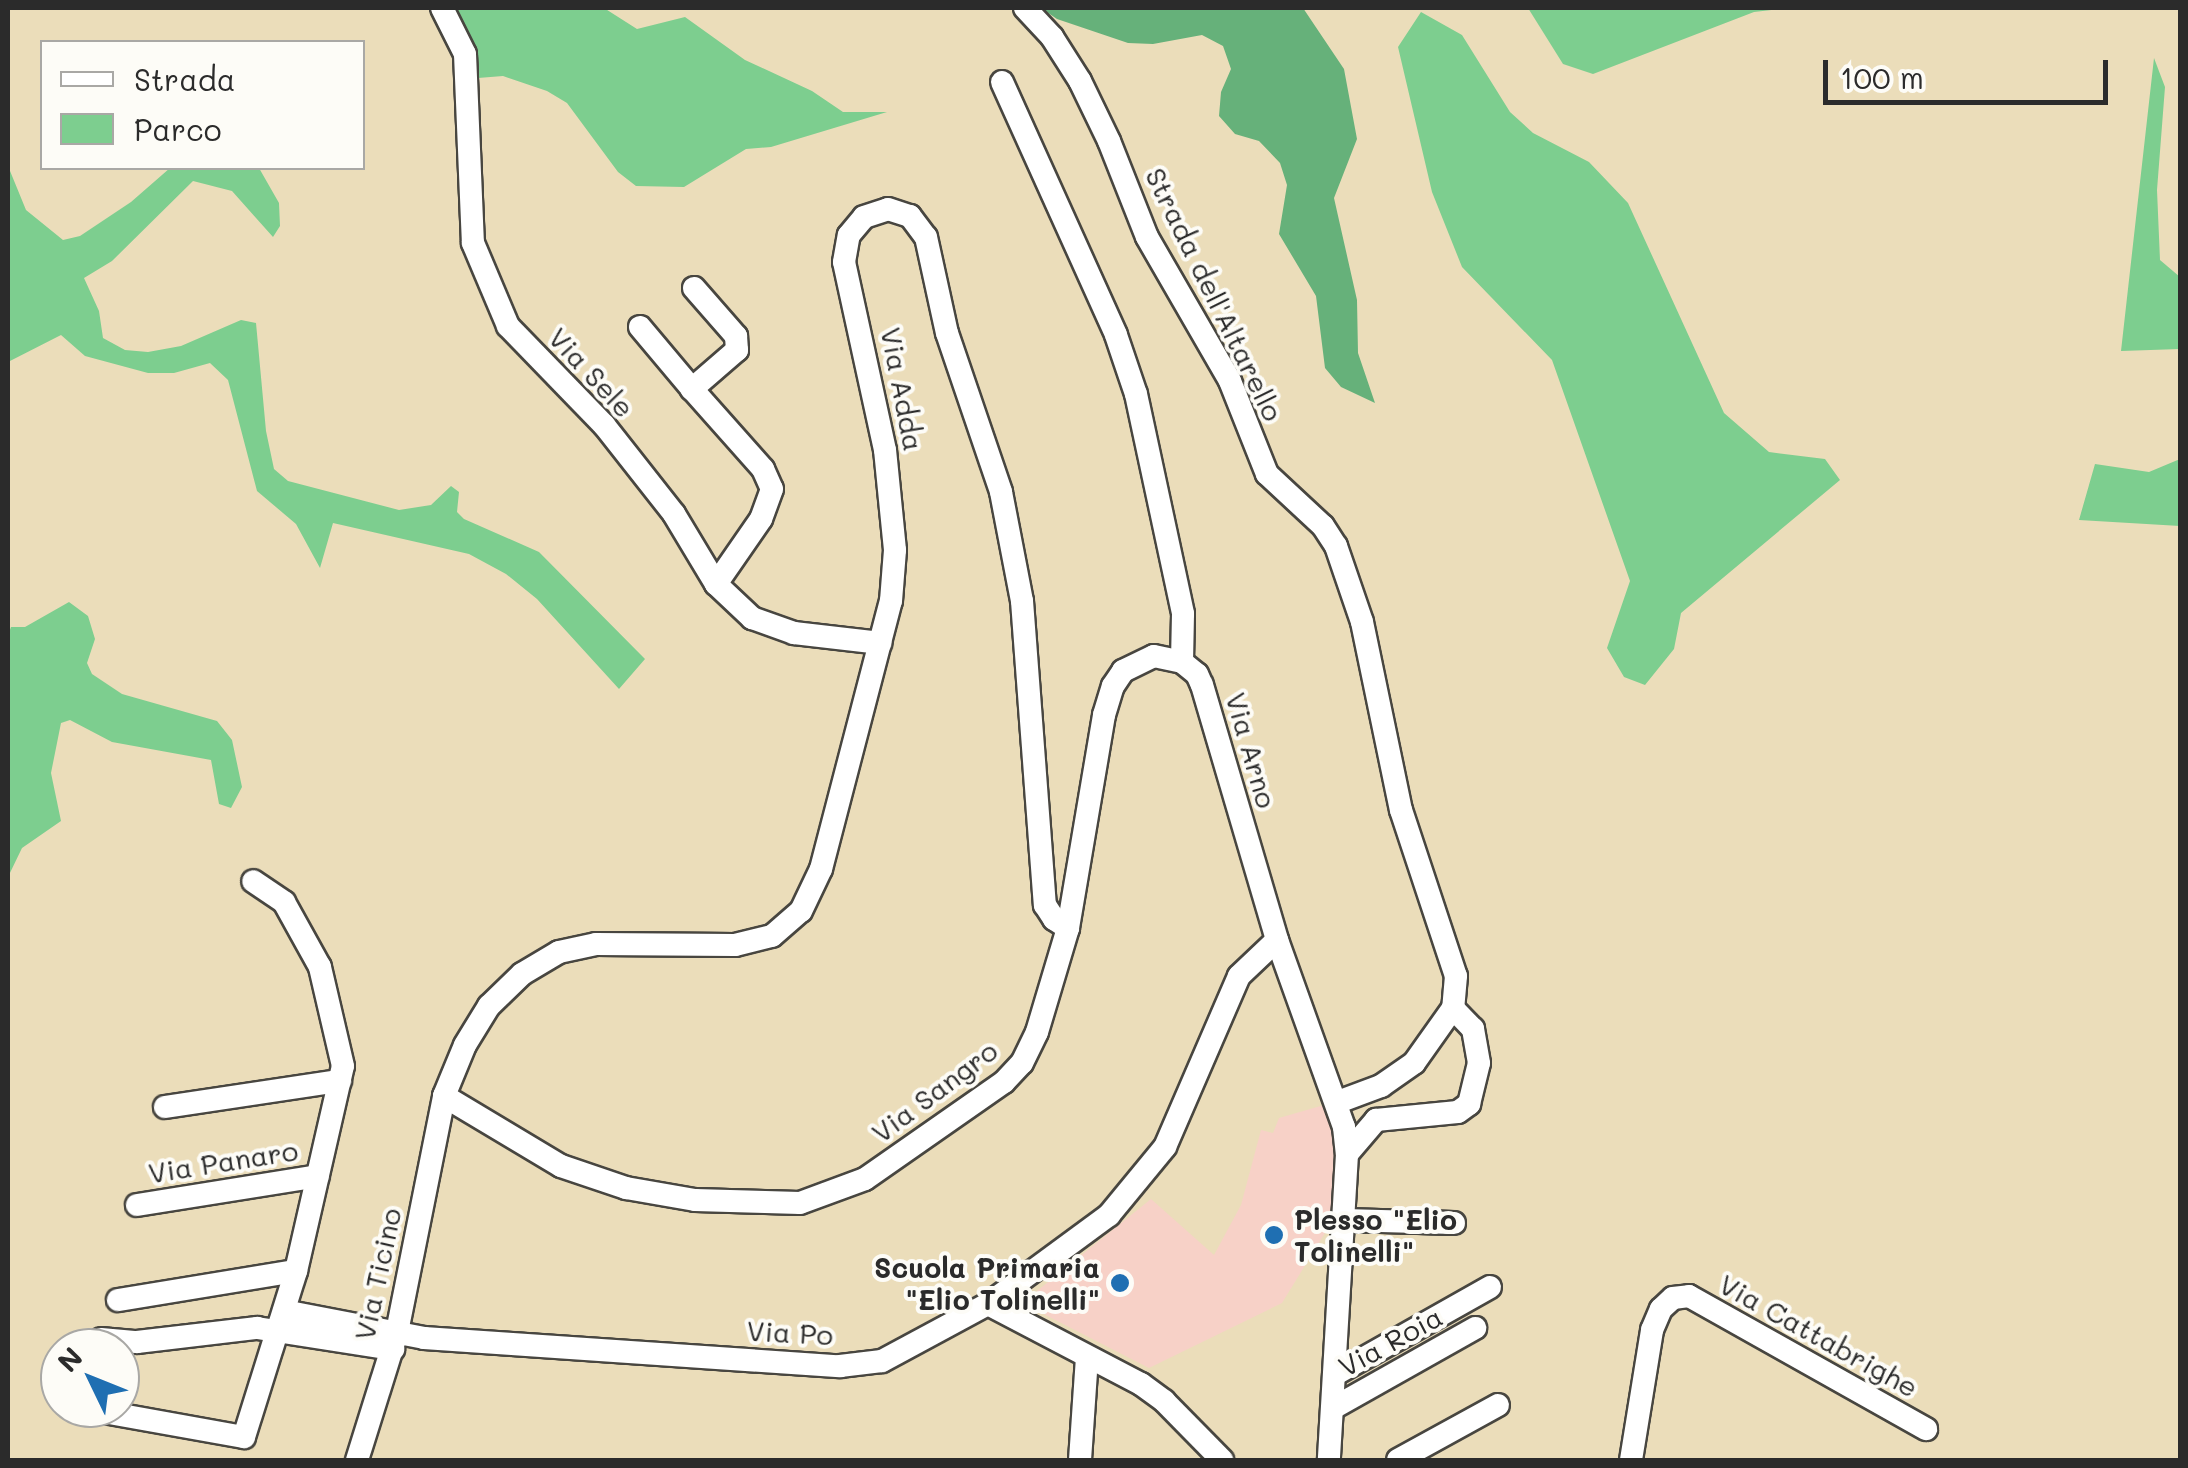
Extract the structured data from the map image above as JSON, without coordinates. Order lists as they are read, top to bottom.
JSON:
{
  "streets": {
    "street": [
      "Strada dell'Altarello",
      "Via Sele",
      "Via Adda",
      "Via Arno",
      "Via Sangro",
      "Via Panaro",
      "Via Ticino",
      "Via Po",
      "Via Cattabrighe",
      "Via Roia"
    ]
  },
  "crossings": [
    ["Strada dell'Altarello", "Via Arno"],
    ["Via Sele", "Via Adda"],
    ["Via Adda", "Via Sangro"],
    ["Via Adda", "Via Ticino"],
    ["Via Arno", "Via Sangro"],
    ["Via Arno", "Via Po"],
    ["Via Arno", "Via Roia"],
    ["Via Sangro", "Via Ticino"],
    ["Via Ticino", "Via Po"]
  ],
  "places": ["Plesso \"Elio Tolinelli\"", "Scuola Primaria \"Elio Tolinelli\""],
  "legend": ["Strada", "Parco"],
  "scale_bar": "100 m",
  "north": "top left"
}
